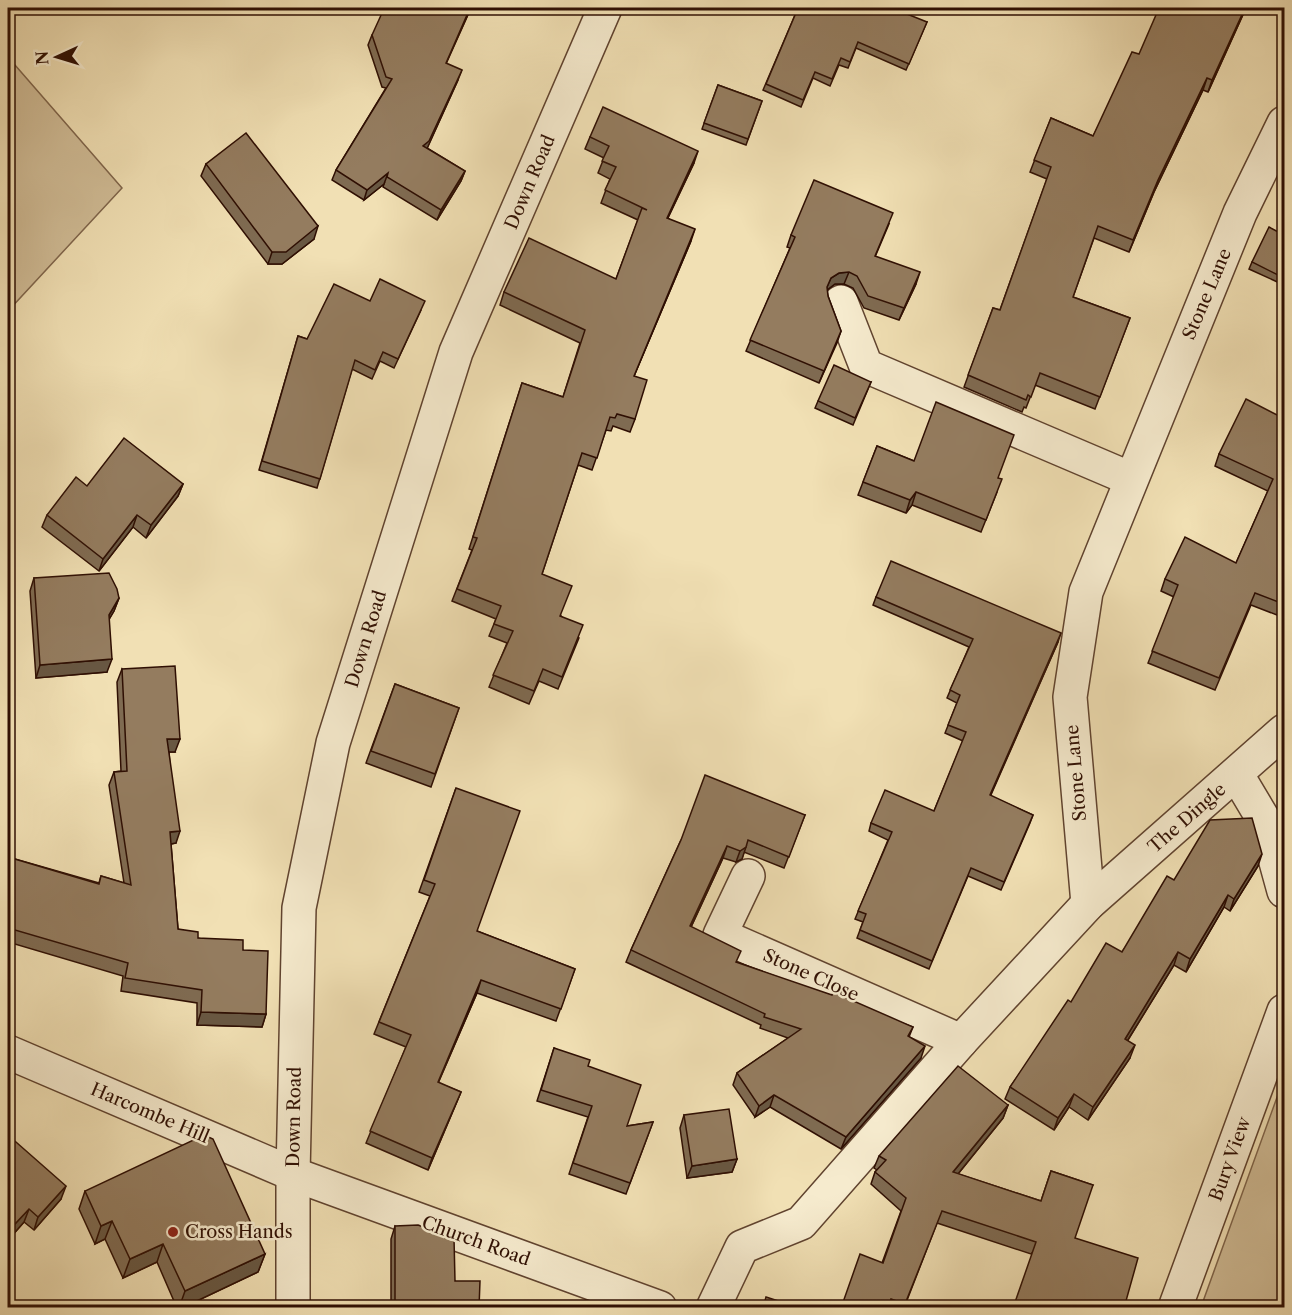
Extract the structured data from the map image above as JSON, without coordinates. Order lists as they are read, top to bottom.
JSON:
{
  "streets": {
    "street": [
      "Down Road",
      "Stone Lane",
      "The Dingle",
      "Stone Close",
      "Harcombe Hill",
      "Bury View",
      "Church Road"
    ]
  },
  "crossings": [
    ["Down Road", "Harcombe Hill"],
    ["Down Road", "Church Road"],
    ["Stone Lane", "The Dingle"],
    ["Harcombe Hill", "Church Road"]
  ],
  "places": ["Cross Hands"],
  "north": "left"
}
